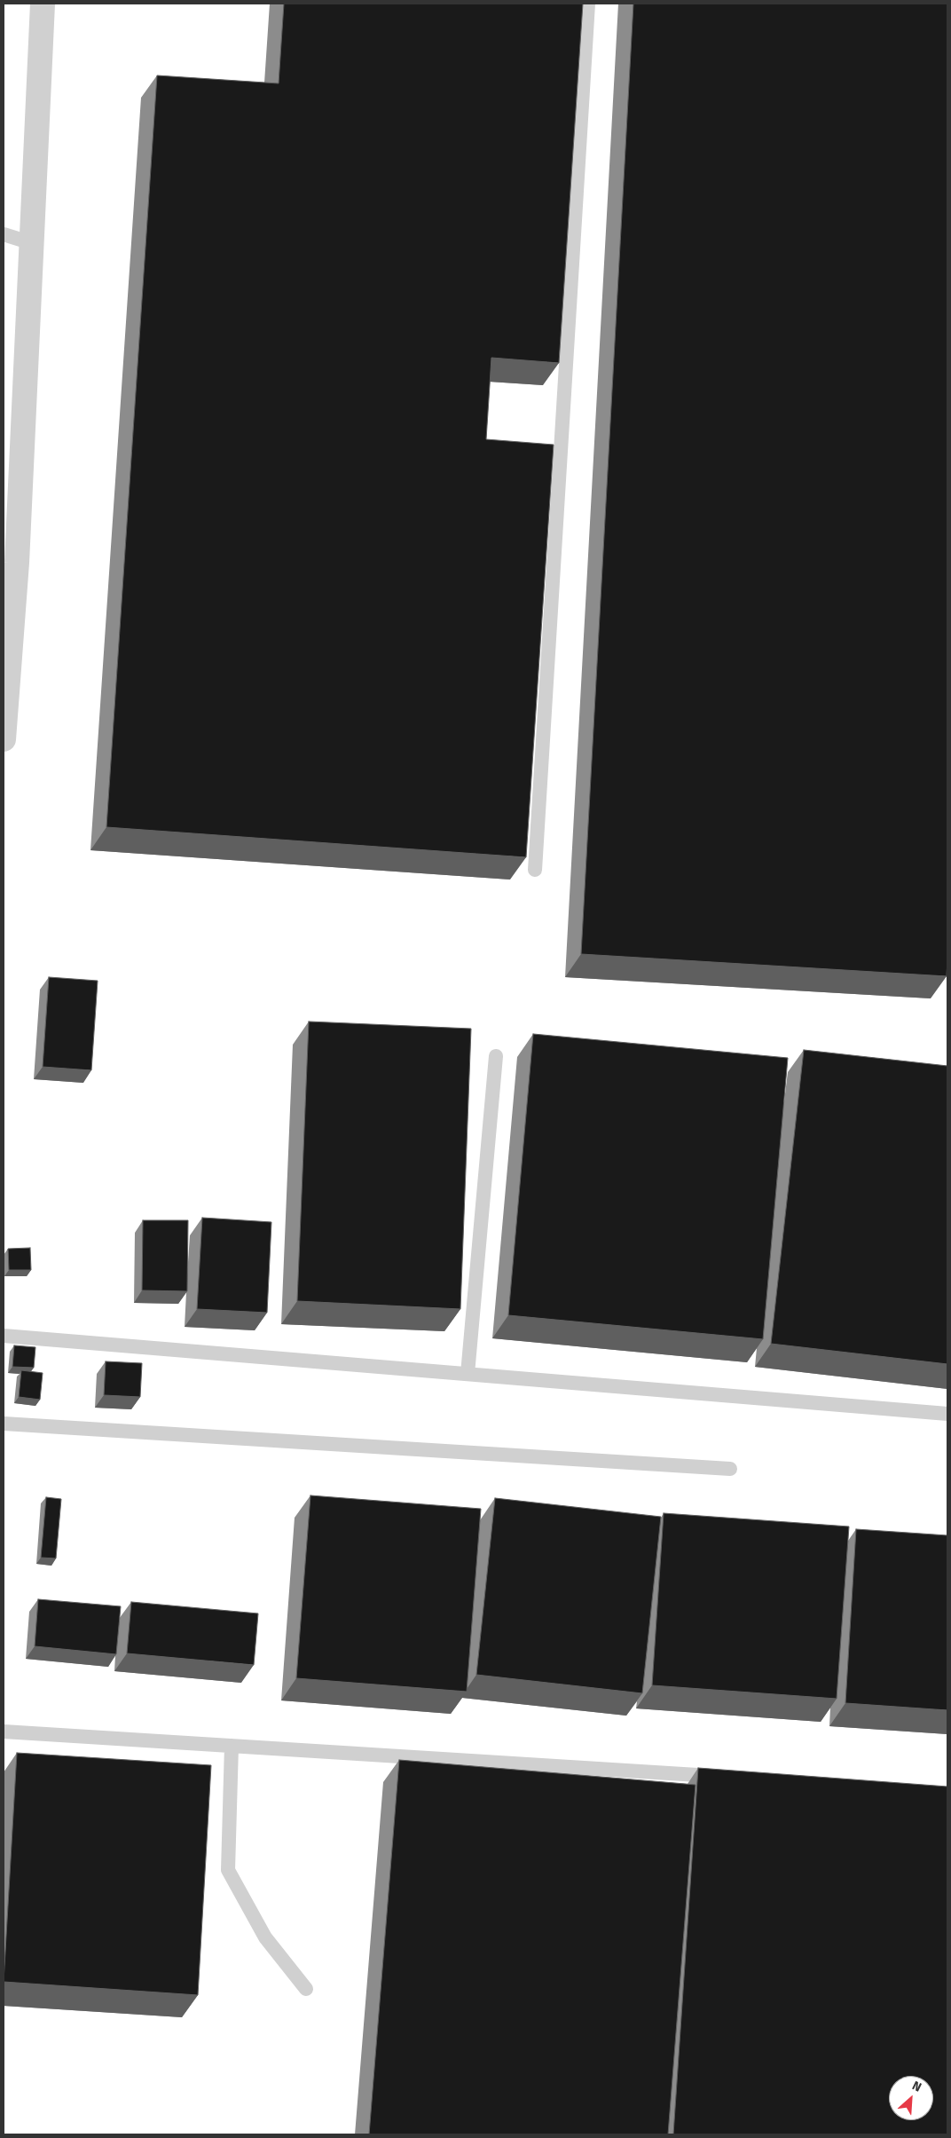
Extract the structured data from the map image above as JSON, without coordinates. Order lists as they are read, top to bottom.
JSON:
{
  "north": "top right"
}
